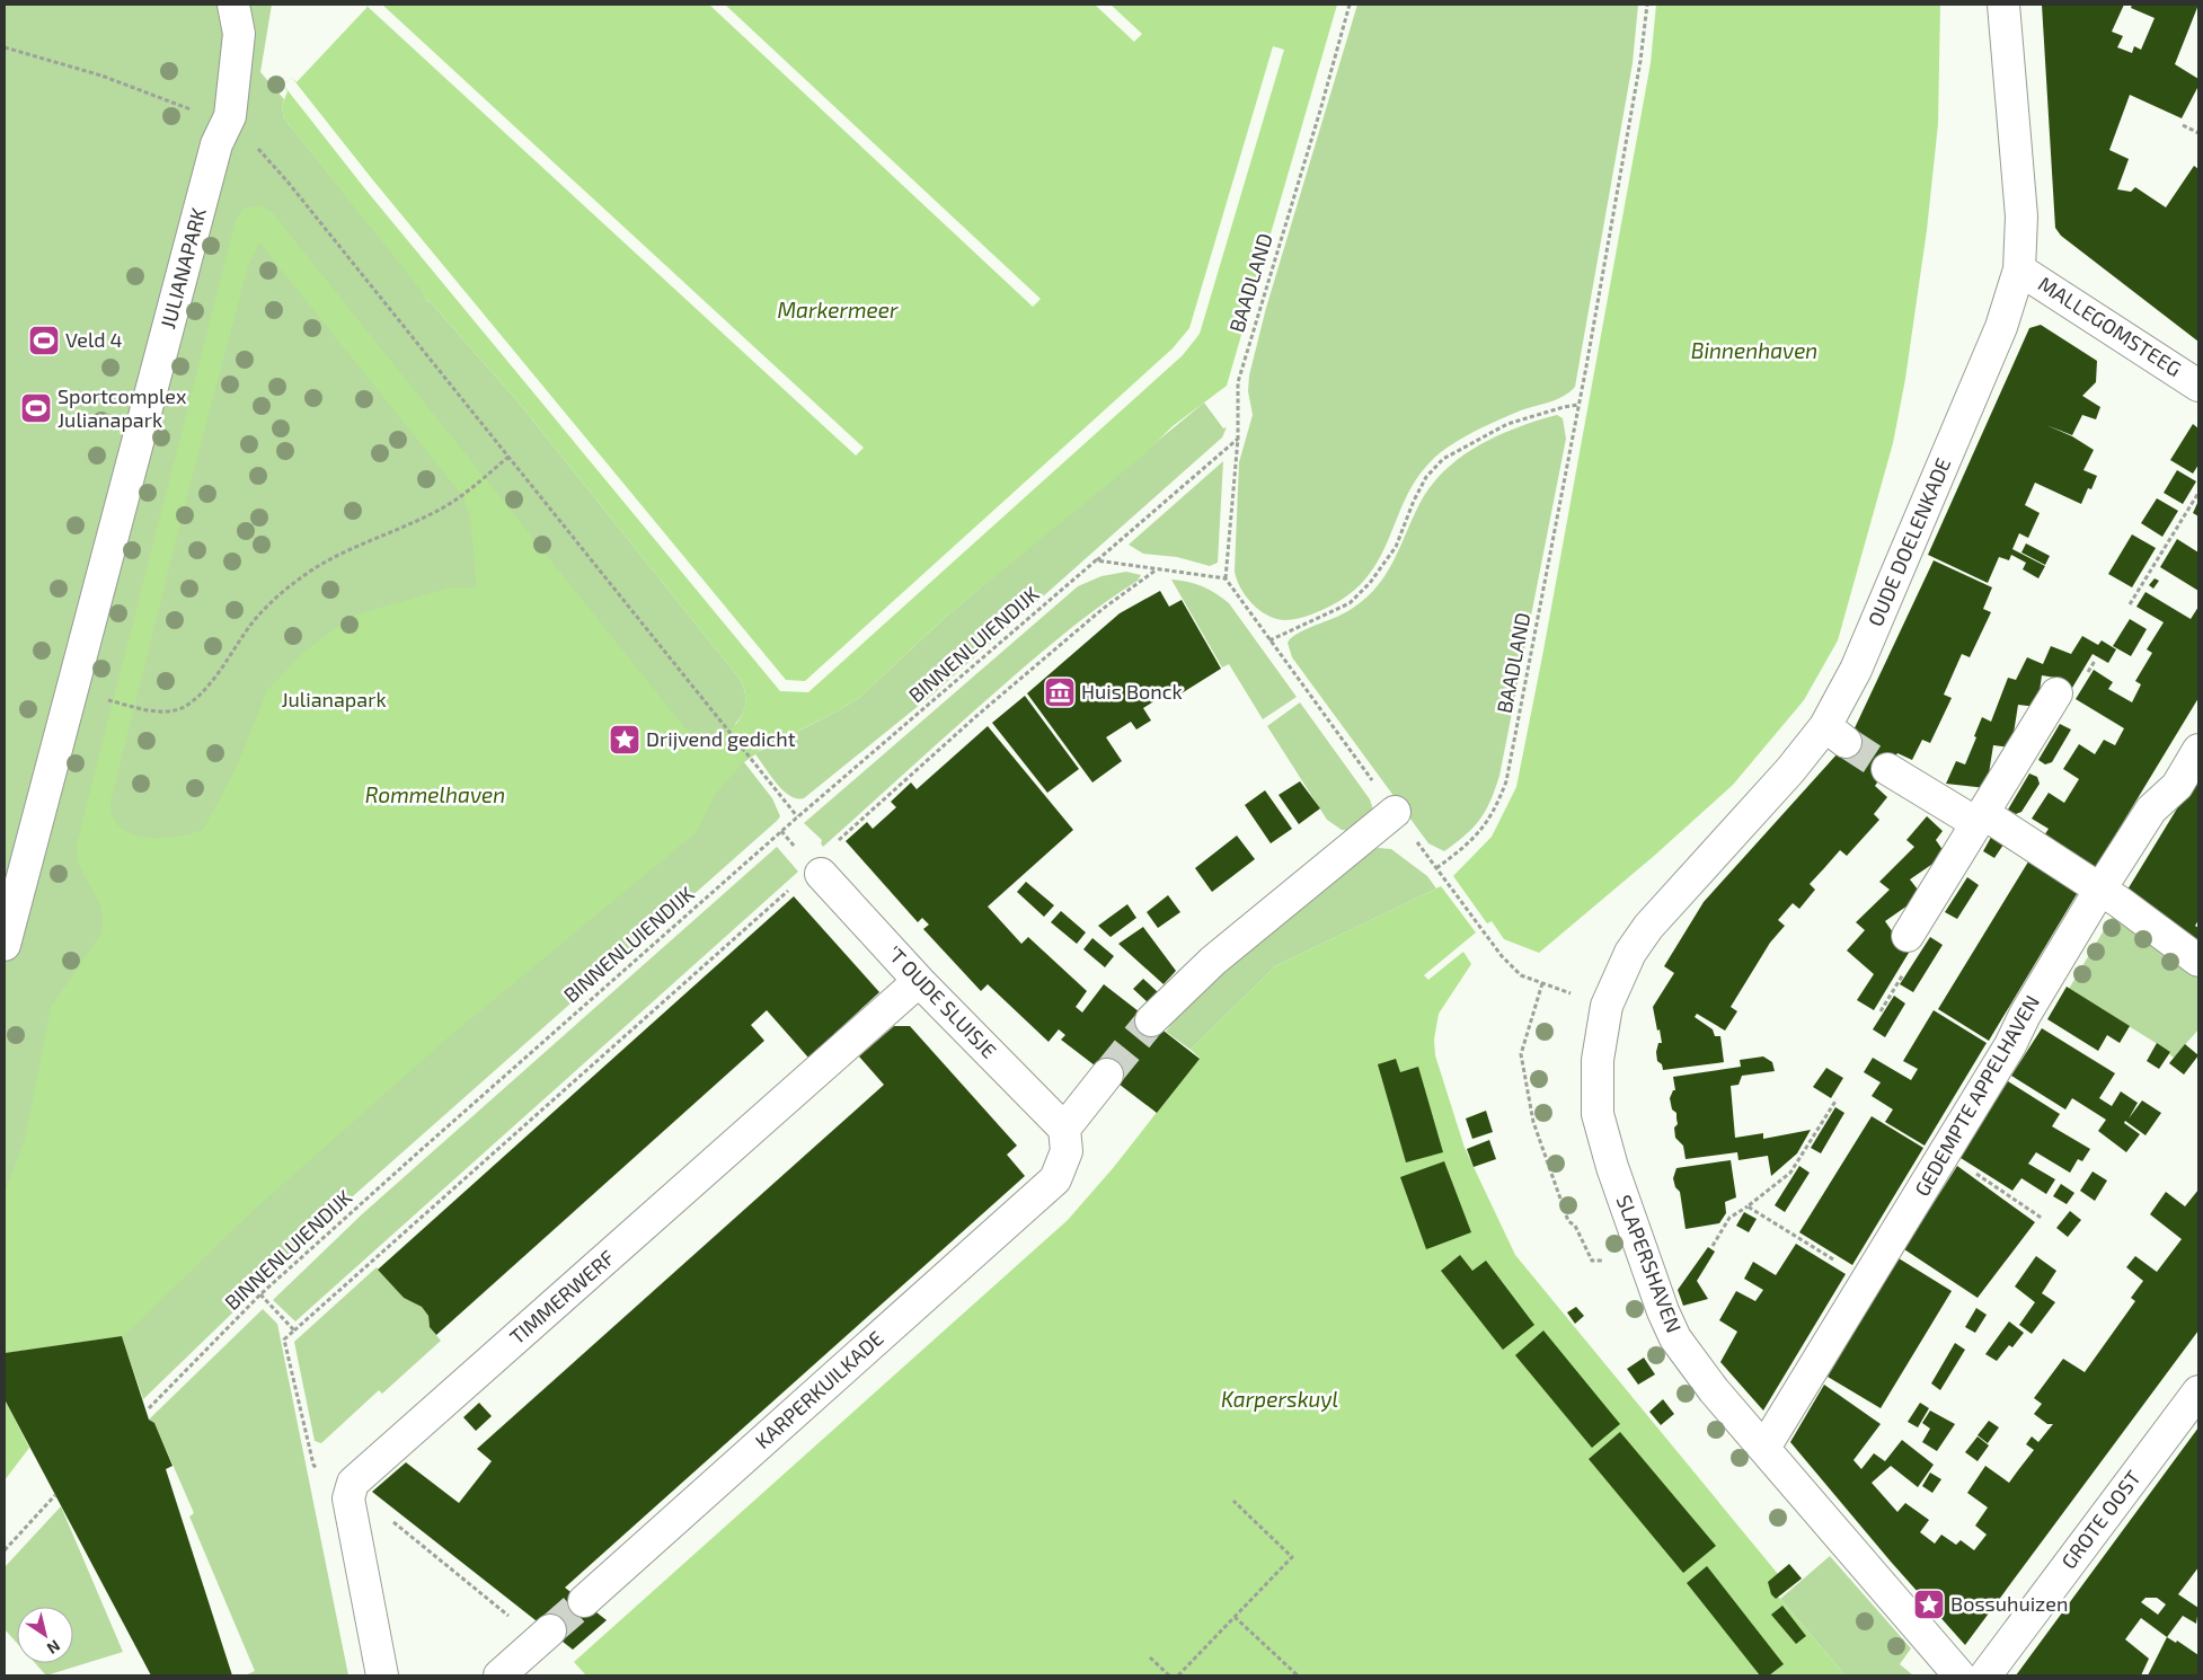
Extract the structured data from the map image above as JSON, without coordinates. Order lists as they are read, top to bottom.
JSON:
{
  "streets": {
    "street": [
      "JULIANAPARK",
      "MALLEGOMSTEEG",
      "OUDE DOELENKADE",
      "'T OUDE SLUISJE",
      "GEDEMPTE APPELHAVEN",
      "SLAPERSHAVEN",
      "TIMMERWERF",
      "KARPERKUILKADE",
      "GROTE OOST"
    ],
    "path": ["BAADLAND", "BINNENLUIENDIJK"]
  },
  "crossings": [
    ["BAADLAND", "BINNENLUIENDIJK"],
    ["MALLEGOMSTEEG", "OUDE DOELENKADE"],
    ["OUDE DOELENKADE", "SLAPERSHAVEN"],
    ["'T OUDE SLUISJE", "TIMMERWERF"],
    ["'T OUDE SLUISJE", "KARPERKUILKADE"],
    ["GEDEMPTE APPELHAVEN", "SLAPERSHAVEN"]
  ],
  "water": [
    "Markermeer",
    "Binnenhaven",
    "Rommelhaven",
    "Karperskuyl"
  ],
  "parks": ["Julianapark"],
  "places": {
    "sports": ["Veld 4", "Sportcomplex Julianapark"],
    "museum": ["Huis Bonck"],
    "place": ["Drijvend gedicht", "Bossuhuizen"]
  },
  "north": "bottom right"
}
